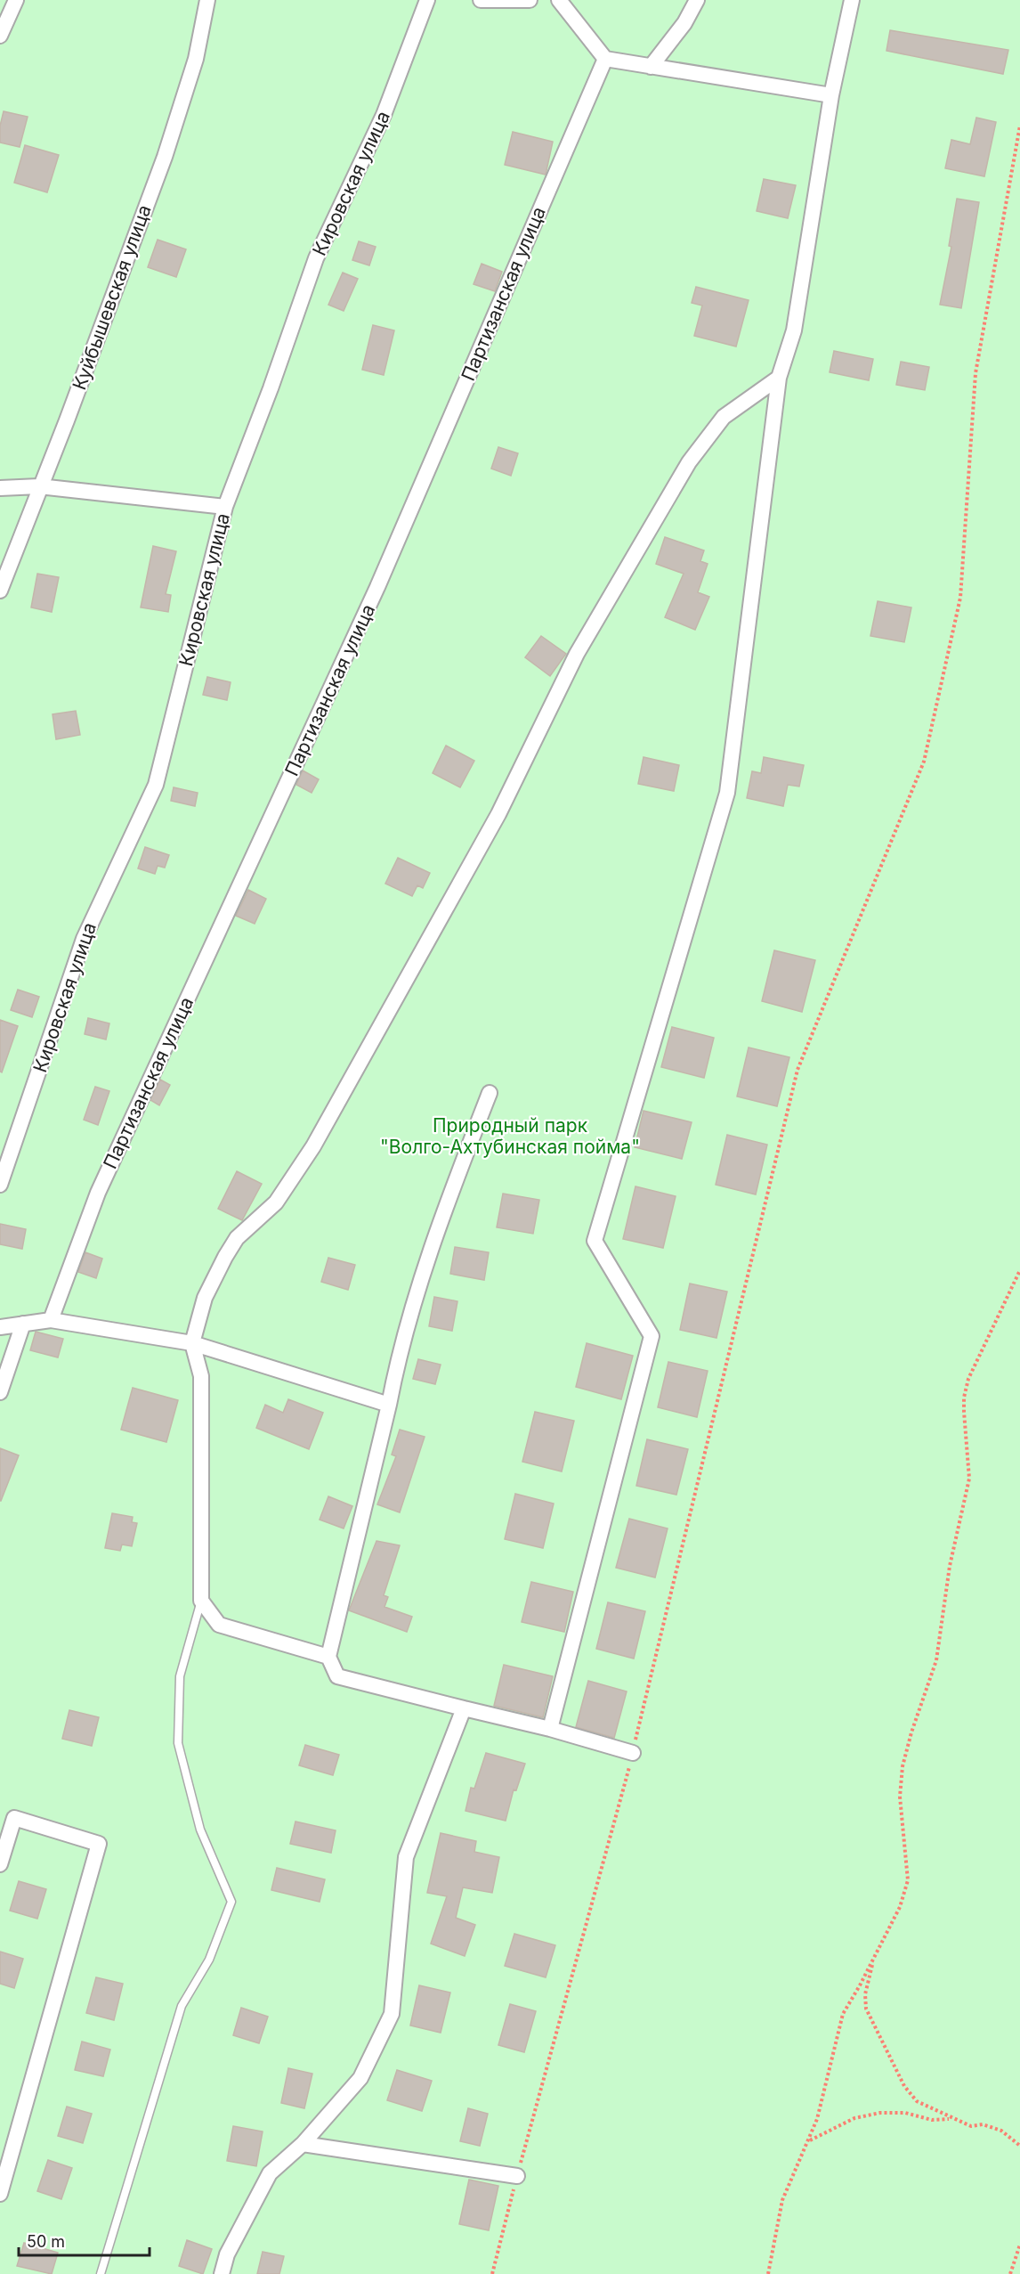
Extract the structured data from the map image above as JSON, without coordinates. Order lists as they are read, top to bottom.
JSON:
{
  "streets": {
    "street": ["Кировская улица", "Партизанская улица", "Куйбышевская улица"]
  },
  "parks": ["Природный парк \"Волго-Ахтубинская пойма\""],
  "scale_bar": "50 m"
}
